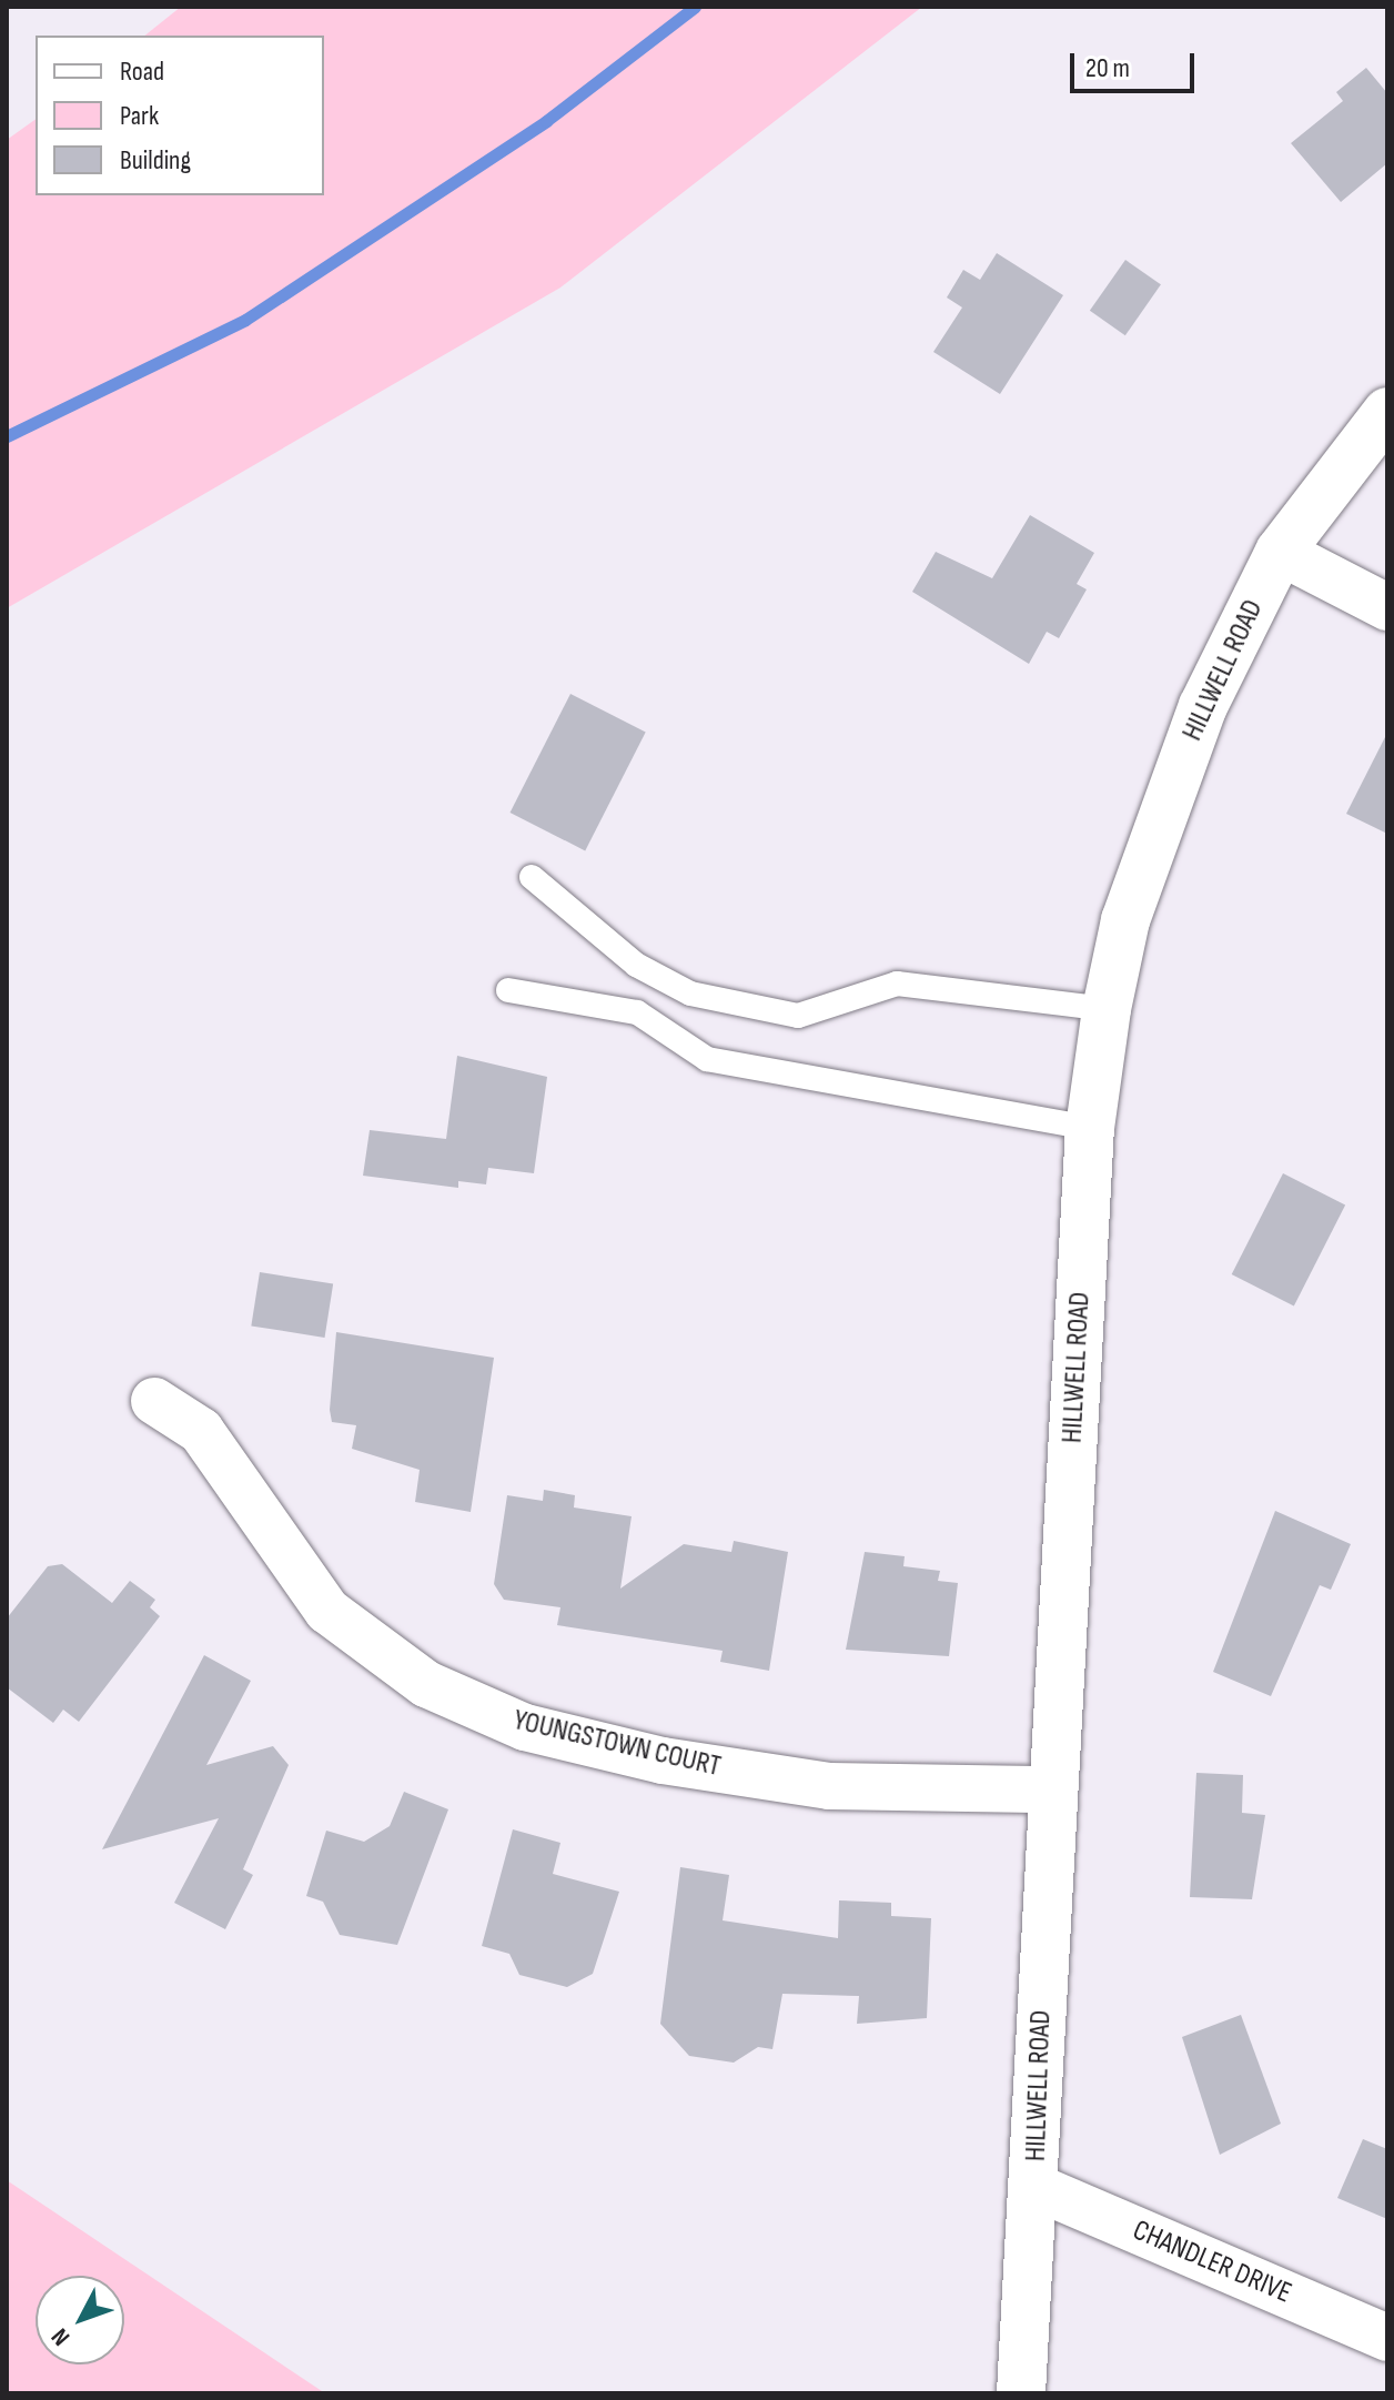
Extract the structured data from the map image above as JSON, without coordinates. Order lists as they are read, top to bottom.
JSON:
{
  "streets": {
    "street": ["HILLWELL ROAD", "YOUNGSTOWN COURT", "CHANDLER DRIVE"]
  },
  "crossings": [
    ["HILLWELL ROAD", "YOUNGSTOWN COURT"],
    ["HILLWELL ROAD", "CHANDLER DRIVE"]
  ],
  "legend": ["Road", "Park", "Building"],
  "scale_bar": "20 m",
  "north": "bottom left"
}
